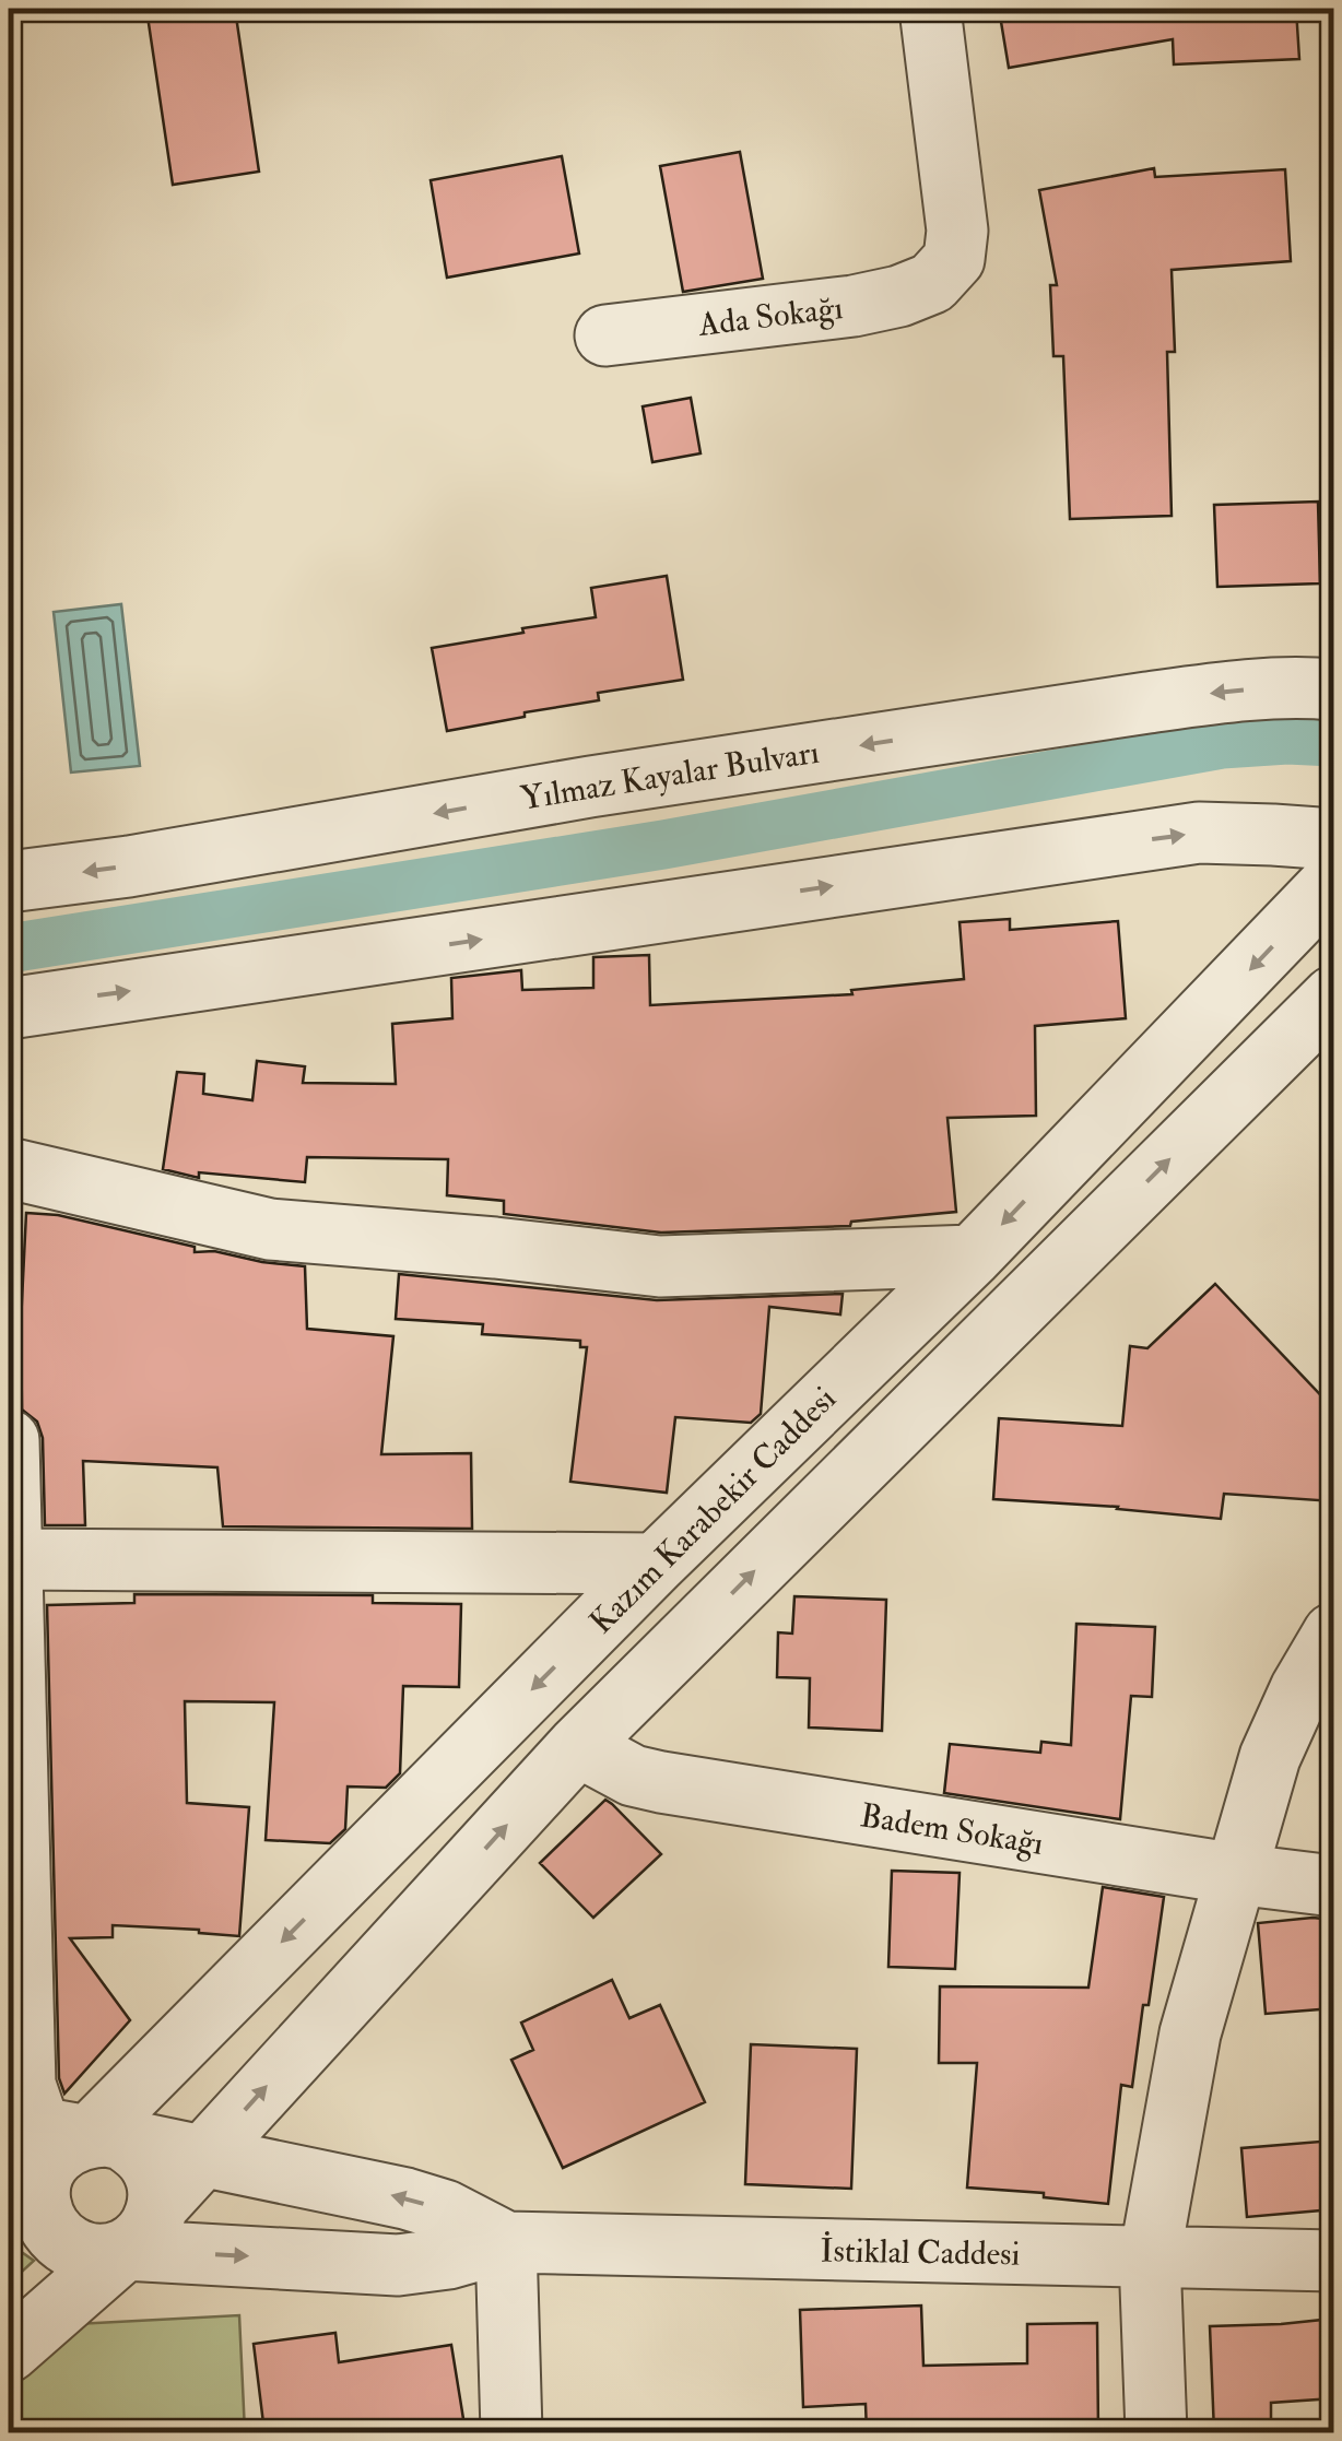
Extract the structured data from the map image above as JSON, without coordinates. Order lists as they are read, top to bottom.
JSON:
{
  "streets": {
    "street": [
      "Ada Sokağı",
      "Yılmaz Kayalar Bulvarı",
      "Kazım Karabekir Caddesi",
      "Badem Sokağı",
      "İstiklal Caddesi"
    ]
  },
  "crossings": [
    ["Kazım Karabekir Caddesi", "İstiklal Caddesi"]
  ]
}
